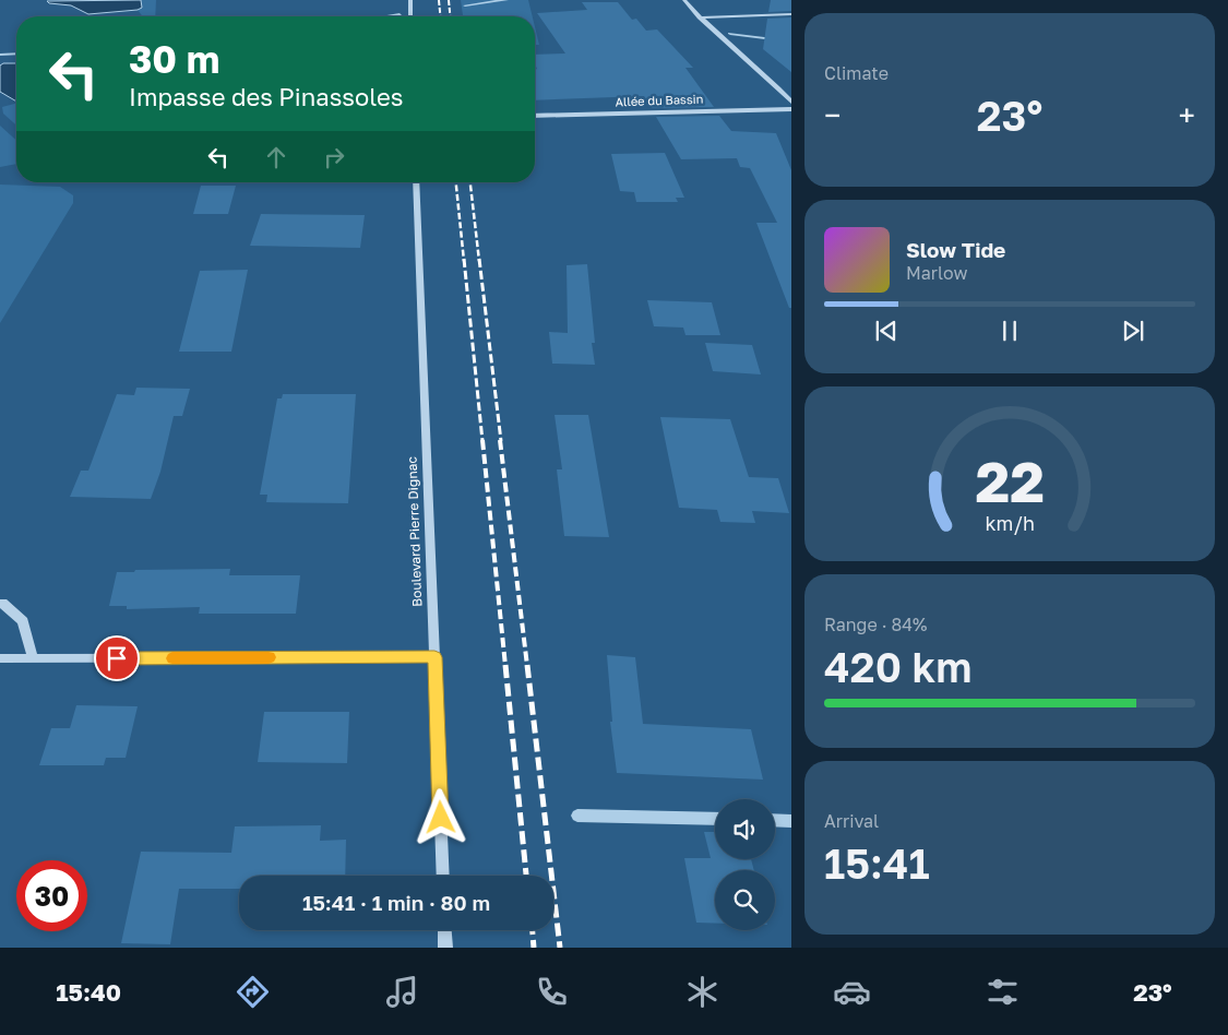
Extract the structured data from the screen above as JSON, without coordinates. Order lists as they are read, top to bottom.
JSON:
{
  "streets": {
    "street": ["Allée du Bassin", "Boulevard Pierre Dignac"]
  },
  "page": {
    "tile": [
      "Climate",
      ["Range · 84%", "420 km"],
      ["Arrival", "15:41"]
    ],
    "turn": ["30 m", "Impasse des Pinassoles"],
    "heat": ["−", "23°", "+"],
    "song": ["Slow Tide", "Marlow"],
    "limit": "30",
    "trip": "15:41 · 1 min · 80 m",
    "tabs": ["15:40", "23°"],
    "gauge": ["22", "km/h"]
  }
}
